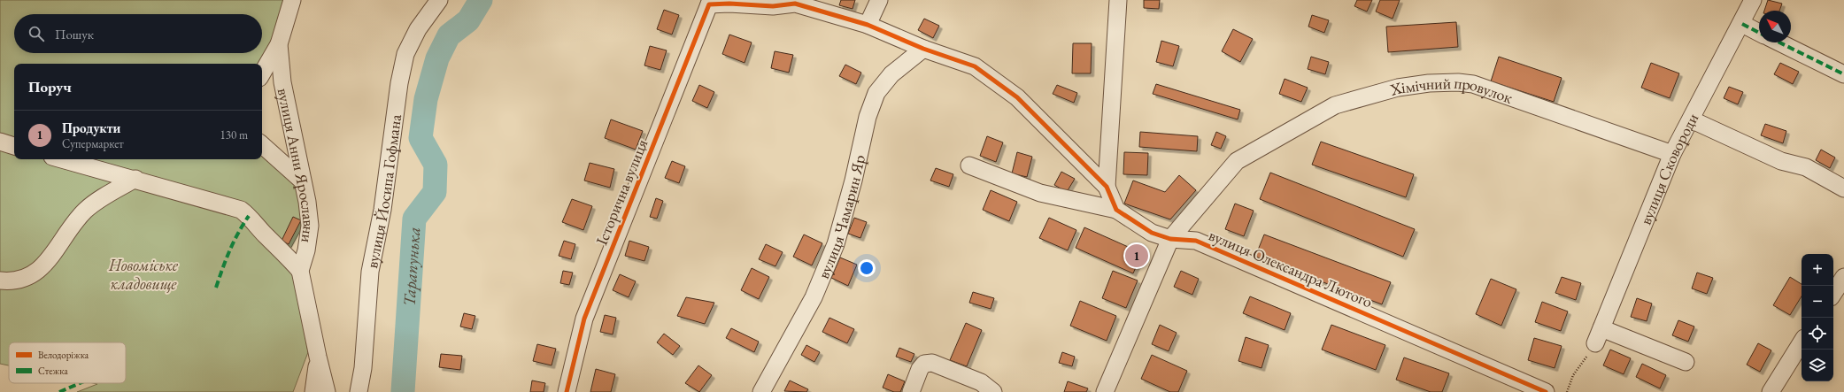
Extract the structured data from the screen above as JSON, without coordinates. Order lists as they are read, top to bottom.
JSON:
{
  "streets": {
    "street": [
      "Хімічний провулок",
      "вулиця Анни Ярославни",
      "вулиця Сковороди",
      "вулиця Йосипа Гофмана",
      "Історична вулиця",
      "вулиця Чамарин Яр",
      "вулиця Олександра Лютого"
    ]
  },
  "crossings": [
    ["Хімічний провулок", "вулиця Сковороди"],
    ["Хімічний провулок", "вулиця Олександра Лютого"]
  ],
  "water": ["Тарапунька"],
  "parks": ["Новоміське кладовище"],
  "legend": ["Велодоріжка", "Стежка"],
  "north": "top left",
  "page": {
    "search": "Пошук",
    "heading": "Поруч",
    "list": [
      {
        "mark": "1",
        "name": "Продукти",
        "note": "Супермаркет",
        "value": "130 m"
      }
    ],
    "pins": "1",
    "map_buttons": ["+", "−"]
  }
}
